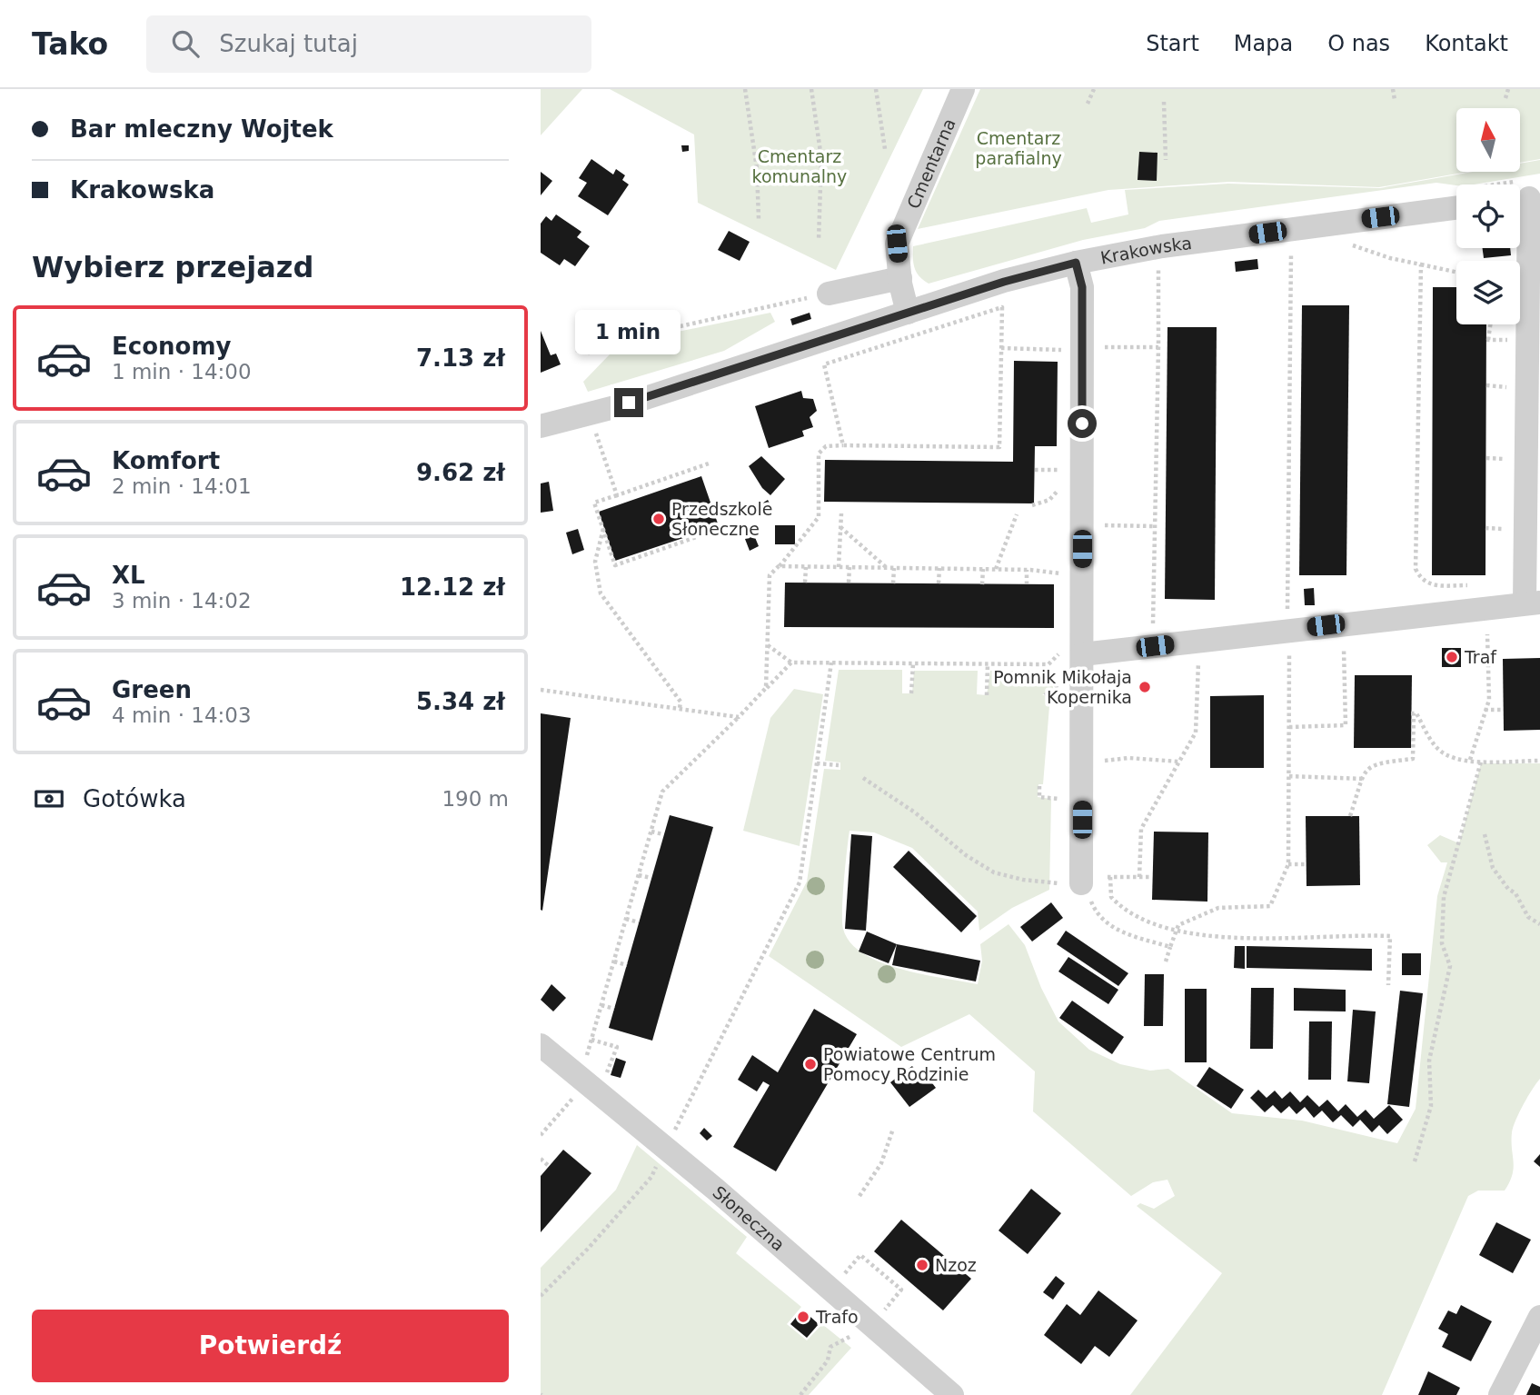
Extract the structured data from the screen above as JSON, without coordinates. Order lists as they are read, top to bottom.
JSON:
{
  "streets": {
    "street": ["Cmentarna", "Krakowska", "Słoneczna"]
  },
  "crossings": [
    ["Cmentarna", "Krakowska"]
  ],
  "parks": ["Cmentarz parafialny", "Cmentarz komunalny"],
  "places": [
    "Przedszkole Słoneczne",
    "Traf",
    "Pomnik Mikołaja Kopernika",
    "Powiatowe Centrum Pomocy Rodzinie",
    "Nzoz",
    "Trafo"
  ],
  "north": "top",
  "page": {
    "header": "Tako",
    "search": "Szukaj tutaj",
    "nav": [
      "Start",
      "Mapa",
      "O nas",
      "Kontakt"
    ],
    "banner": ["Bar mleczny Wojtek", "Krakowska"],
    "heading": "Wybierz przejazd",
    "list": [
      {
        "name": "Economy",
        "note": "1 min · 14:00",
        "value": "7.13 zł"
      },
      {
        "name": "Komfort",
        "note": "2 min · 14:01",
        "value": "9.62 zł"
      },
      {
        "name": "XL",
        "note": "3 min · 14:02",
        "value": "12.12 zł"
      },
      {
        "name": "Green",
        "note": "4 min · 14:03",
        "value": "5.34 zł"
      }
    ],
    "bubble": "1 min",
    "pay": ["Gotówka", "190 m"],
    "buttons": "Potwierdź"
  }
}
